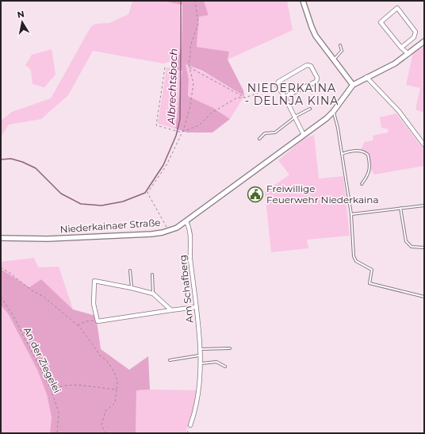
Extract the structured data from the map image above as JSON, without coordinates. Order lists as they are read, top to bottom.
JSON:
{
  "streets": {
    "street": ["Niederkainaer Straße", "Am Schafberg"],
    "path": ["An der Ziegelei"]
  },
  "crossings": [
    ["Niederkainaer Straße", "Am Schafberg"]
  ],
  "districts": ["NIEDERKAINA - DELNJA KINA"],
  "water": ["Albrechtsbach"],
  "places": {
    "public building": ["Freiwillige Feuerwehr Niederkaina"]
  },
  "north": "top"
}
